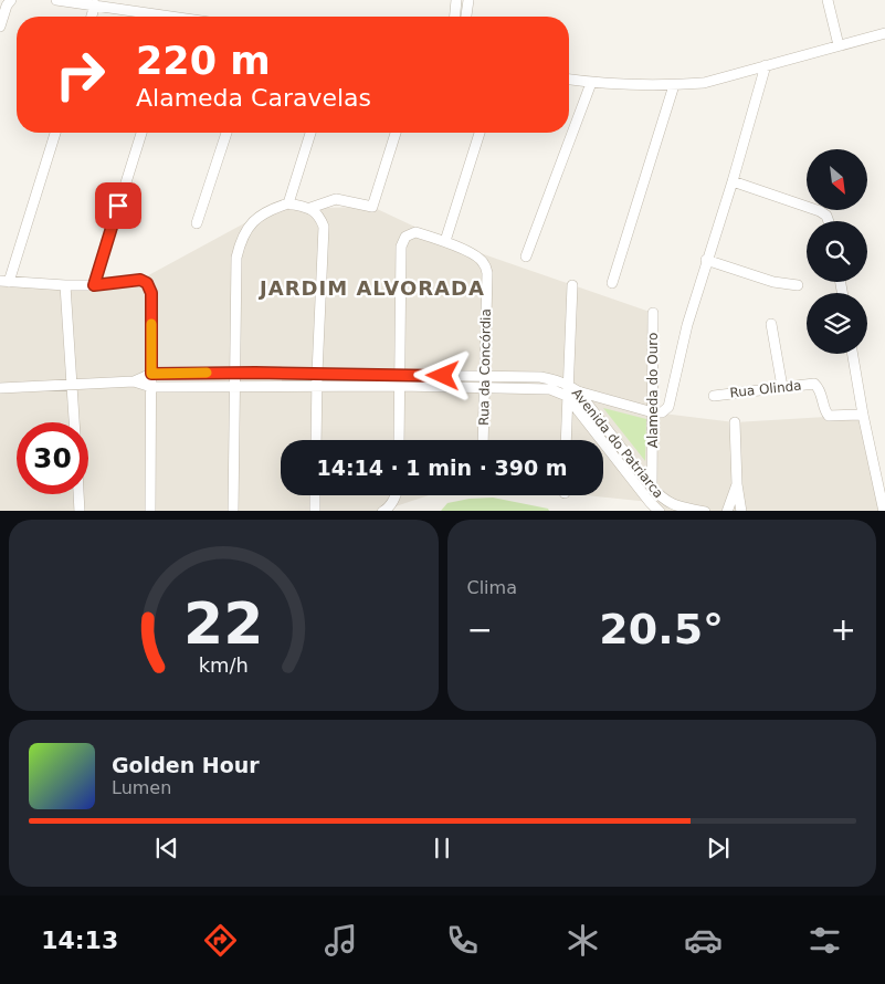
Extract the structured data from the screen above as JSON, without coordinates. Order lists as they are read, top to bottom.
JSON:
{
  "streets": {
    "street": [
      "Rua da Concórdia",
      "Rua Olinda",
      "Alameda do Ouro",
      "Avenida do Patriarca"
    ]
  },
  "crossings": [
    ["Rua da Concórdia", "Avenida do Patriarca"],
    ["Alameda do Ouro", "Avenida do Patriarca"]
  ],
  "districts": ["JARDIM ALVORADA"],
  "north": "bottom right",
  "page": {
    "turn": ["220 m", "Alameda Caravelas"],
    "limit": "30",
    "trip": "14:14 · 1 min · 390 m",
    "tile": "Clima",
    "heat": ["−", "20.5°", "+"],
    "song": ["Golden Hour", "Lumen"],
    "tabs": "14:13",
    "gauge": ["22", "km/h"]
  }
}
